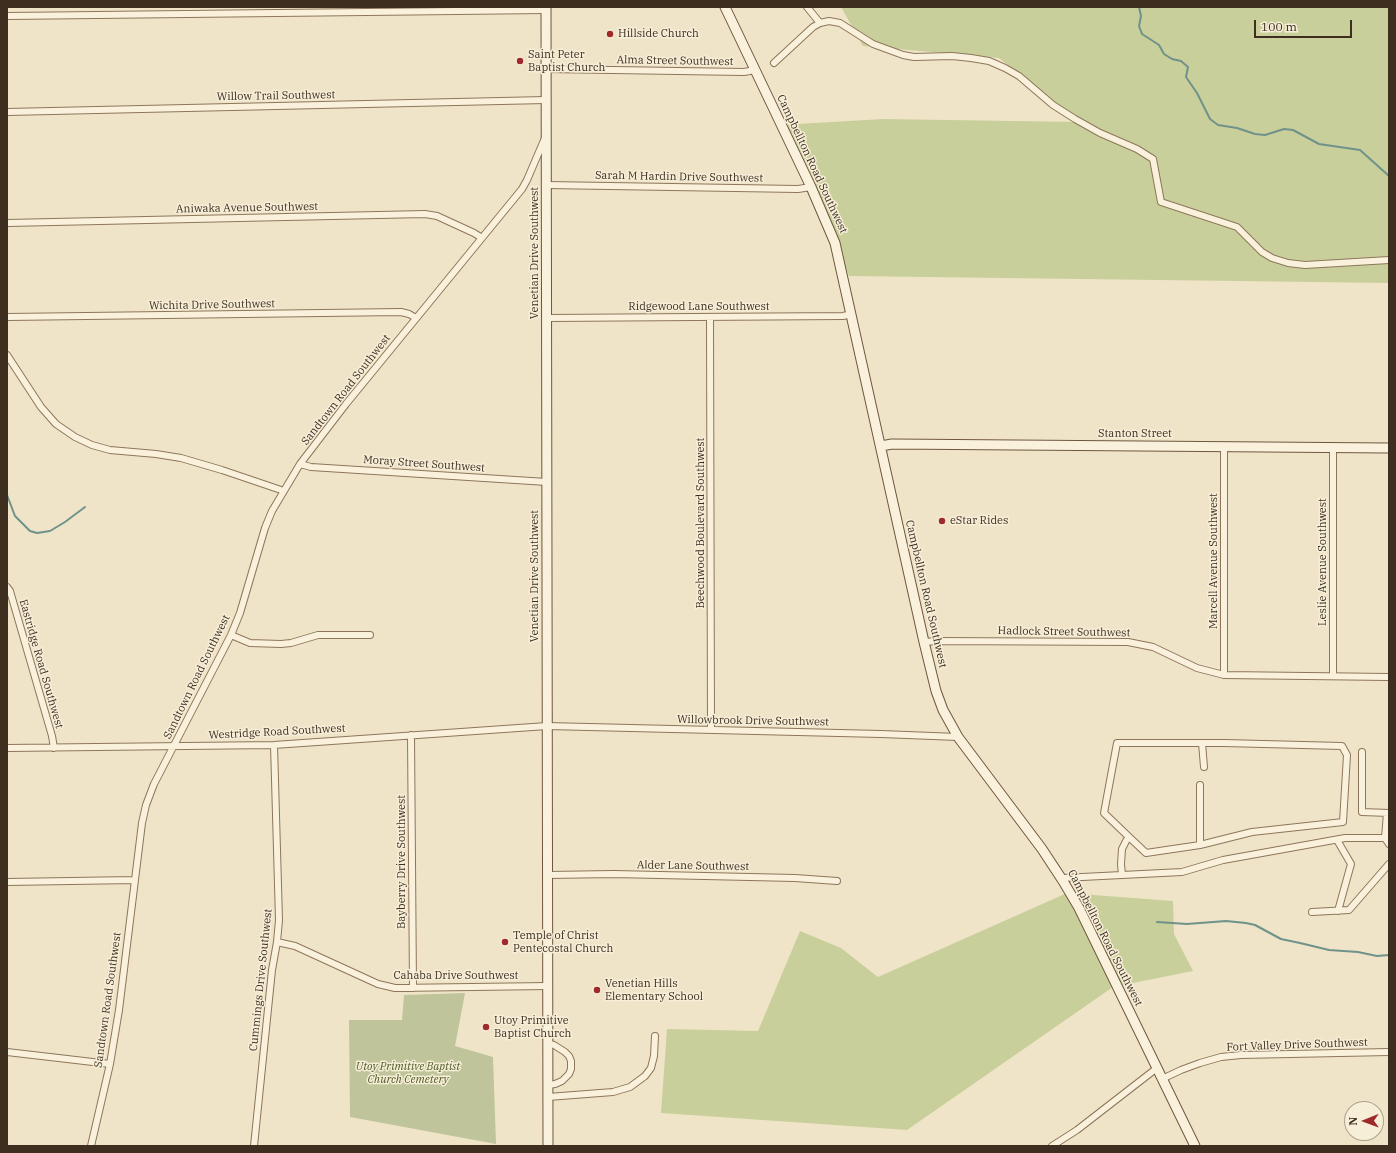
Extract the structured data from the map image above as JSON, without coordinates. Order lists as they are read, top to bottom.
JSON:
{
  "streets": {
    "street": [
      "Alma Street Southwest",
      "Willow Trail Southwest",
      "Campbellton Road Southwest",
      "Sarah M Hardin Drive Southwest",
      "Aniwaka Avenue Southwest",
      "Venetian Drive Southwest",
      "Wichita Drive Southwest",
      "Ridgewood Lane Southwest",
      "Sandtown Road Southwest",
      "Stanton Street",
      "Moray Street Southwest",
      "Beechwood Boulevard Southwest",
      "Marcell Avenue Southwest",
      "Leslie Avenue Southwest",
      "Hadlock Street Southwest",
      "Eastridge Road Southwest",
      "Willowbrook Drive Southwest",
      "Westridge Road Southwest",
      "Bayberry Drive Southwest",
      "Alder Lane Southwest",
      "Cahaba Drive Southwest",
      "Cummings Drive Southwest",
      "Fort Valley Drive Southwest"
    ]
  },
  "crossings": [
    ["Alma Street Southwest", "Campbellton Road Southwest"],
    ["Alma Street Southwest", "Venetian Drive Southwest"],
    ["Willow Trail Southwest", "Venetian Drive Southwest"],
    ["Campbellton Road Southwest", "Sarah M Hardin Drive Southwest"],
    ["Campbellton Road Southwest", "Ridgewood Lane Southwest"],
    ["Campbellton Road Southwest", "Stanton Street"],
    ["Campbellton Road Southwest", "Hadlock Street Southwest"],
    ["Campbellton Road Southwest", "Willowbrook Drive Southwest"],
    ["Campbellton Road Southwest", "Fort Valley Drive Southwest"],
    ["Sarah M Hardin Drive Southwest", "Venetian Drive Southwest"],
    ["Aniwaka Avenue Southwest", "Sandtown Road Southwest"],
    ["Venetian Drive Southwest", "Ridgewood Lane Southwest"],
    ["Venetian Drive Southwest", "Sandtown Road Southwest"],
    ["Venetian Drive Southwest", "Moray Street Southwest"],
    ["Venetian Drive Southwest", "Willowbrook Drive Southwest"],
    ["Venetian Drive Southwest", "Westridge Road Southwest"],
    ["Venetian Drive Southwest", "Alder Lane Southwest"],
    ["Venetian Drive Southwest", "Cahaba Drive Southwest"],
    ["Wichita Drive Southwest", "Sandtown Road Southwest"],
    ["Ridgewood Lane Southwest", "Beechwood Boulevard Southwest"],
    ["Sandtown Road Southwest", "Moray Street Southwest"],
    ["Sandtown Road Southwest", "Westridge Road Southwest"],
    ["Stanton Street", "Marcell Avenue Southwest"],
    ["Stanton Street", "Leslie Avenue Southwest"],
    ["Beechwood Boulevard Southwest", "Willowbrook Drive Southwest"],
    ["Marcell Avenue Southwest", "Hadlock Street Southwest"],
    ["Leslie Avenue Southwest", "Hadlock Street Southwest"],
    ["Eastridge Road Southwest", "Westridge Road Southwest"],
    ["Willowbrook Drive Southwest", "Westridge Road Southwest"],
    ["Westridge Road Southwest", "Bayberry Drive Southwest"],
    ["Westridge Road Southwest", "Cummings Drive Southwest"],
    ["Bayberry Drive Southwest", "Cahaba Drive Southwest"],
    ["Cahaba Drive Southwest", "Cummings Drive Southwest"]
  ],
  "parks": ["Utoy Primitive Baptist Church Cemetery"],
  "places": [
    "Hillside Church",
    "Saint Peter Baptist Church",
    "eStar Rides",
    "Temple of Christ Pentecostal Church",
    "Venetian Hills Elementary School",
    "Utoy Primitive Baptist Church"
  ],
  "scale_bar": "100 m",
  "north": "left"
}
